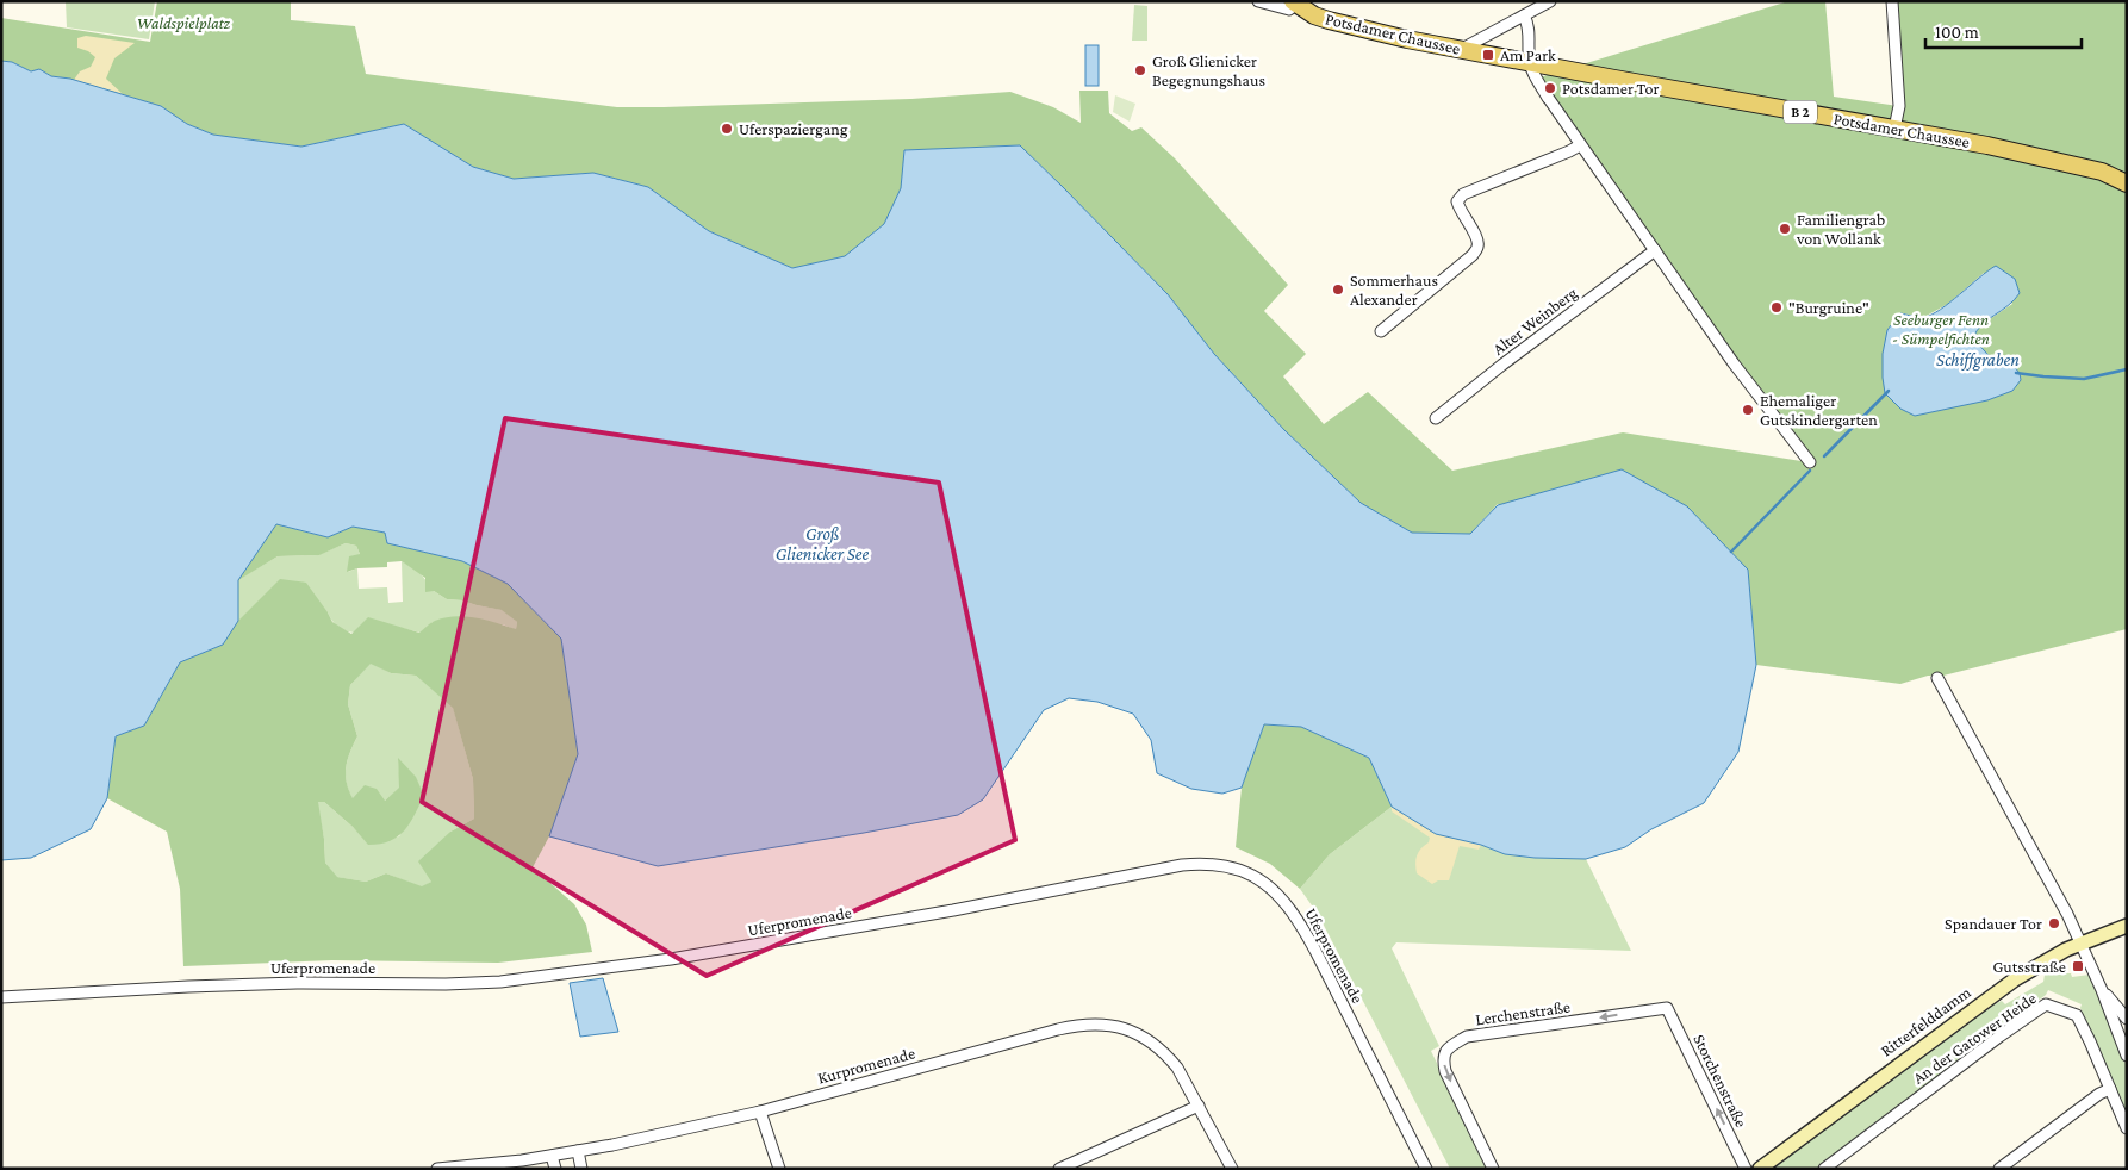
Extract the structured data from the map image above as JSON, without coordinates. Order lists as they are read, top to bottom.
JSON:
{
  "streets": {
    "main road": ["Potsdamer Chaussee", "B 2", "Ritterfelddamm"],
    "street": [
      "Alter Weinberg",
      "Uferpromenade",
      "Lerchenstraße",
      "An der Gatower Heide",
      "Kurpromenade",
      "Storchenstraße"
    ]
  },
  "crossings": [
    ["Lerchenstraße", "Storchenstraße"]
  ],
  "one_way": ["Storchenstraße"],
  "water": ["Schiffgraben", "Groß Glienicker See"],
  "parks": ["Waldspielplatz", "Seeburger Fenn - Sümpelfichten"],
  "places": {
    "transit": ["Am Park", "Gutsstraße"],
    "other": [
      "Groß Glienicker Begegnungshaus",
      "Potsdamer Tor",
      "Uferspaziergang",
      "Familiengrab von Wollank",
      "Sommerhaus Alexander",
      "\"Burgruine\"",
      "Ehemaliger Gutskindergarten",
      "Spandauer Tor"
    ]
  },
  "scale_bar": "100 m"
}
